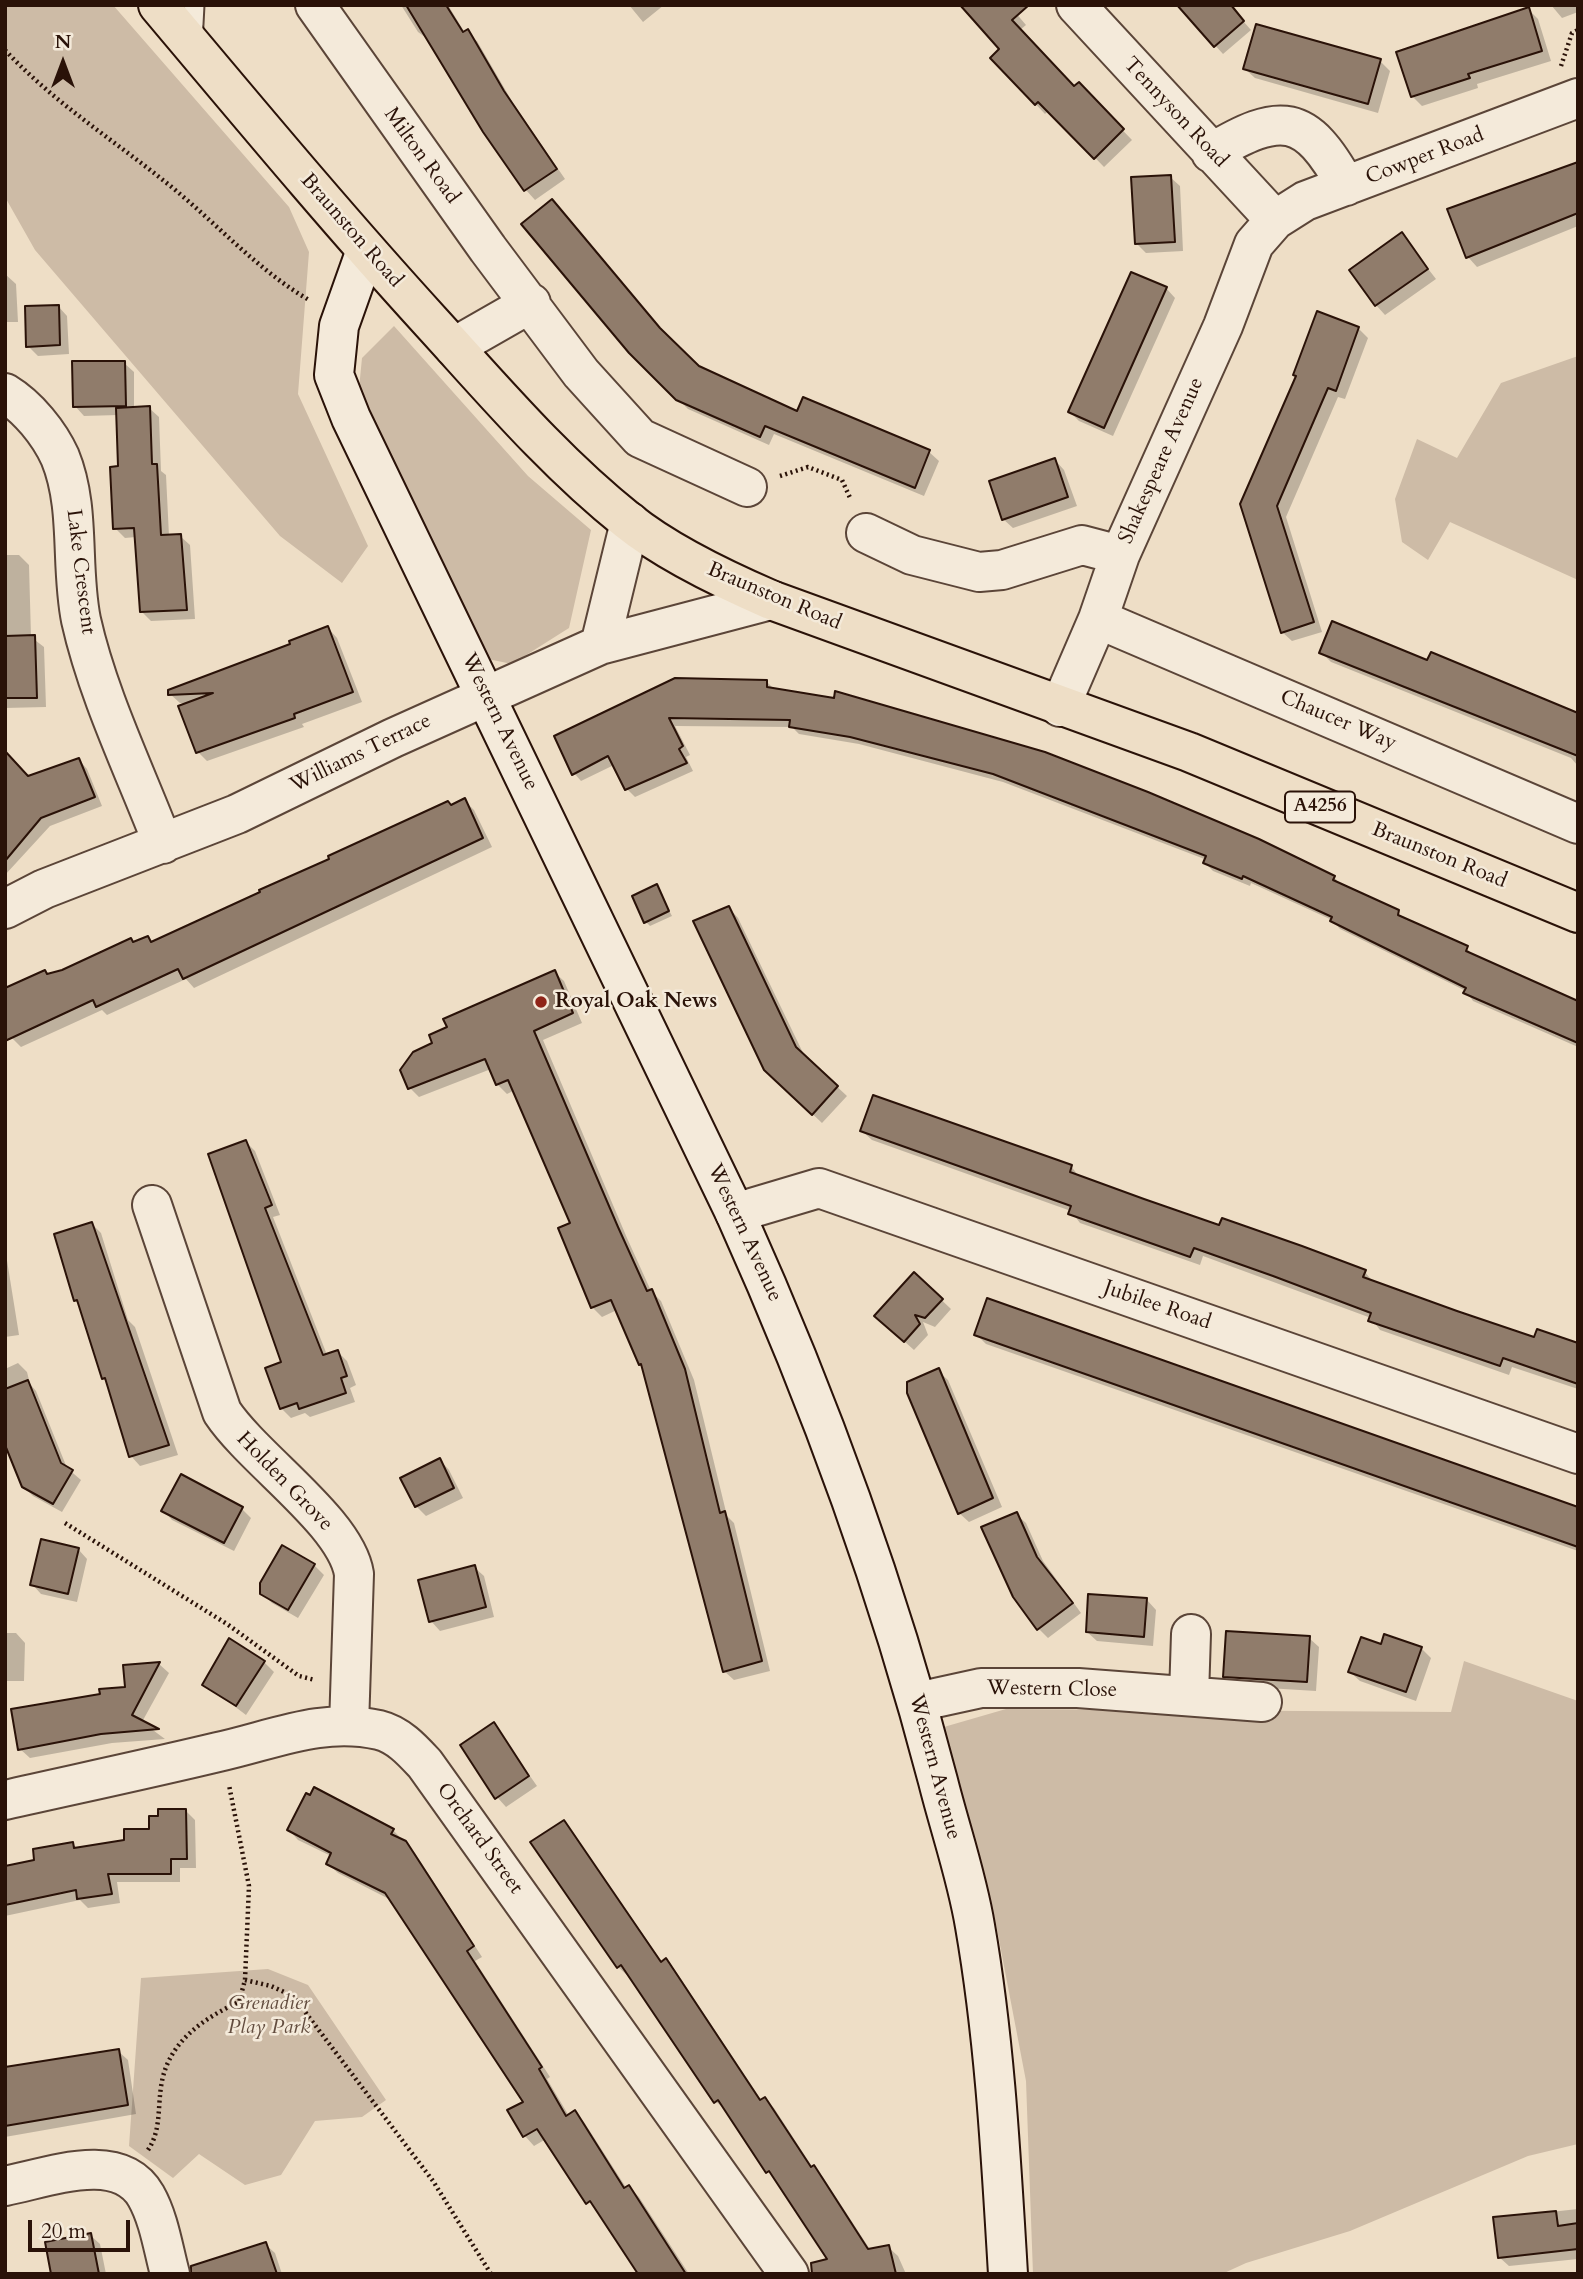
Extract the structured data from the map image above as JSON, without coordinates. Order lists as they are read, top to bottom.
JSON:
{
  "streets": {
    "main road": ["Braunston Road", "A4256"],
    "street": [
      "Tennyson Road",
      "Milton Road",
      "Cowper Road",
      "Shakespeare Avenue",
      "Lake Crescent",
      "Chaucer Way",
      "Western Avenue",
      "Williams Terrace",
      "Jubilee Road",
      "Holden Grove",
      "Western Close",
      "Orchard Street"
    ]
  },
  "crossings": [
    ["Tennyson Road", "Cowper Road"],
    ["Tennyson Road", "Shakespeare Avenue"],
    ["Cowper Road", "Shakespeare Avenue"],
    ["Braunston Road", "Shakespeare Avenue"],
    ["Braunston Road", "Western Avenue"],
    ["Braunston Road", "Williams Terrace"],
    ["Shakespeare Avenue", "Chaucer Way"],
    ["Lake Crescent", "Williams Terrace"],
    ["Western Avenue", "Williams Terrace"],
    ["Western Avenue", "Jubilee Road"],
    ["Western Avenue", "Western Close"],
    ["Holden Grove", "Orchard Street"]
  ],
  "parks": ["Grenadier Play Park"],
  "places": ["Royal Oak News"],
  "scale_bar": "20 m",
  "north": "top"
}
